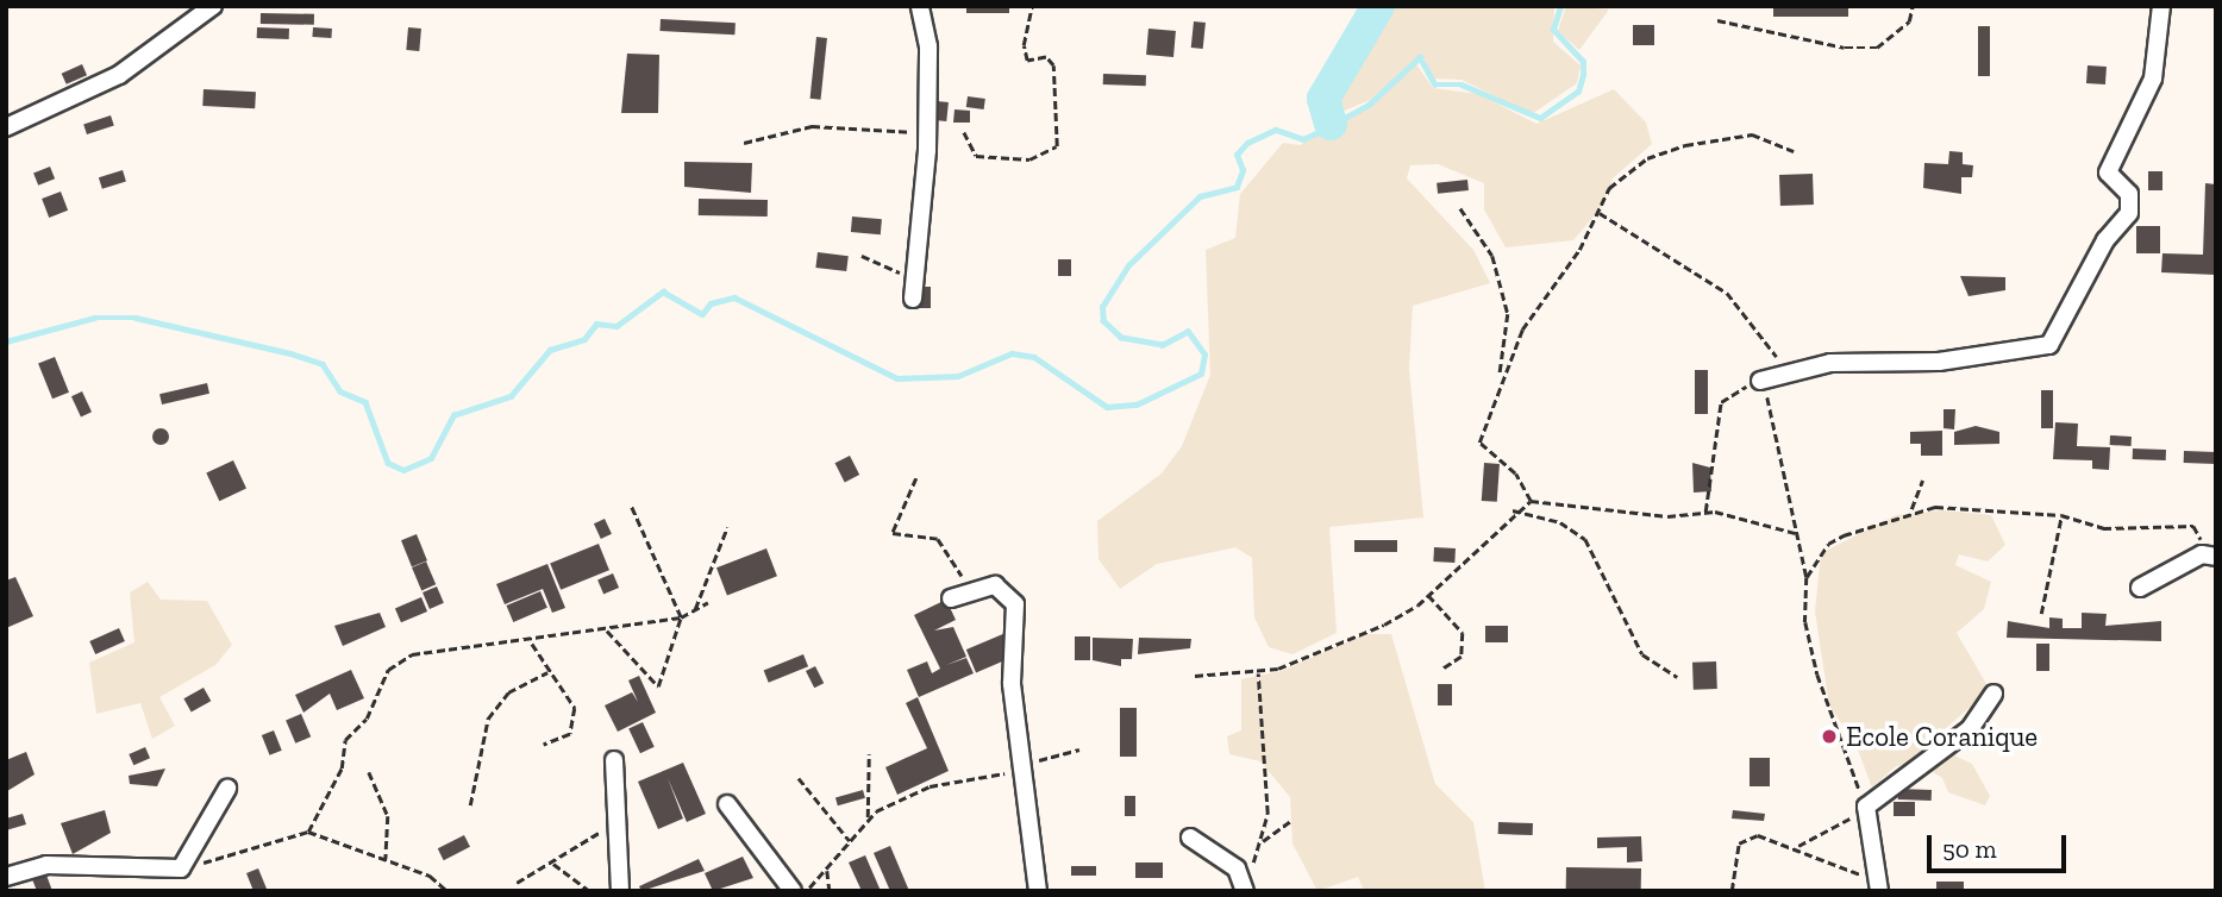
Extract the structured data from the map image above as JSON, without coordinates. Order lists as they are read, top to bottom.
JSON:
{
  "places": ["Ecole Coranique"],
  "scale_bar": "50 m"
}
